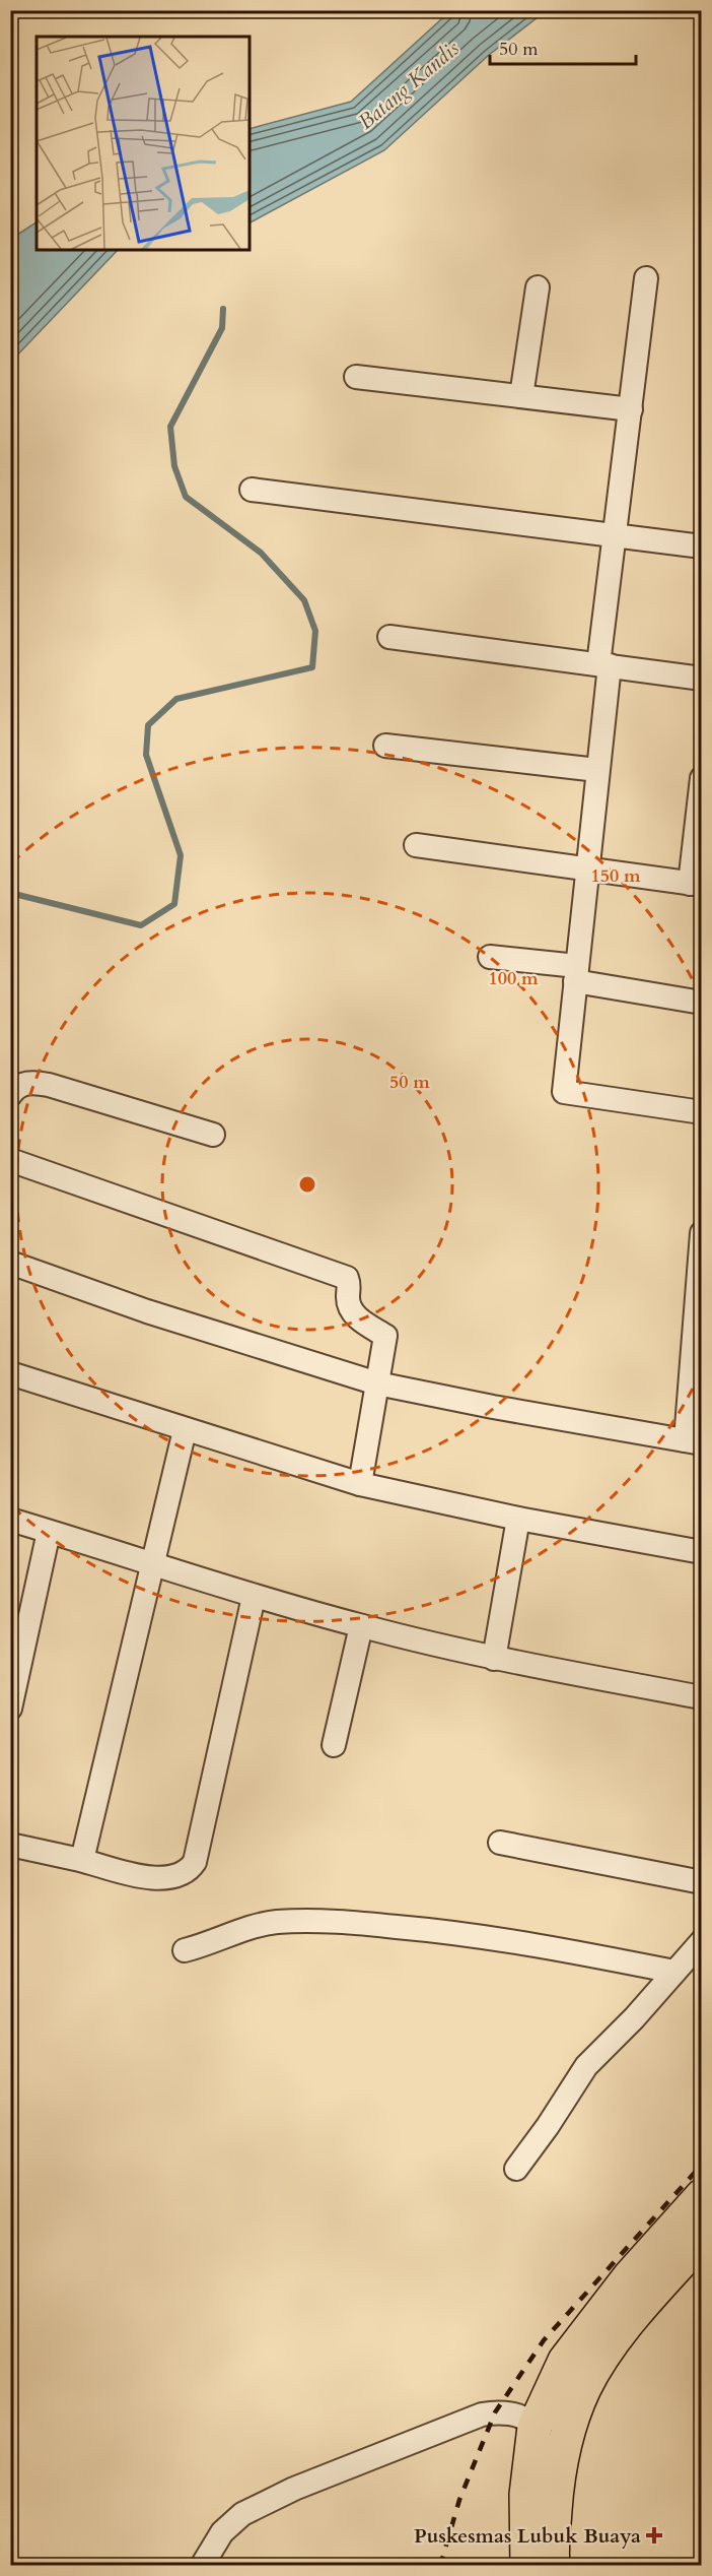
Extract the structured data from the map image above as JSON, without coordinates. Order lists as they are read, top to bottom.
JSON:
{
  "water": ["Batang Kandis"],
  "places": {
    "health": ["Puskesmas Lubuk Buaya"]
  },
  "scale_bar": "50 m",
  "rings": ["150 m", "100 m", "50 m"]
}
